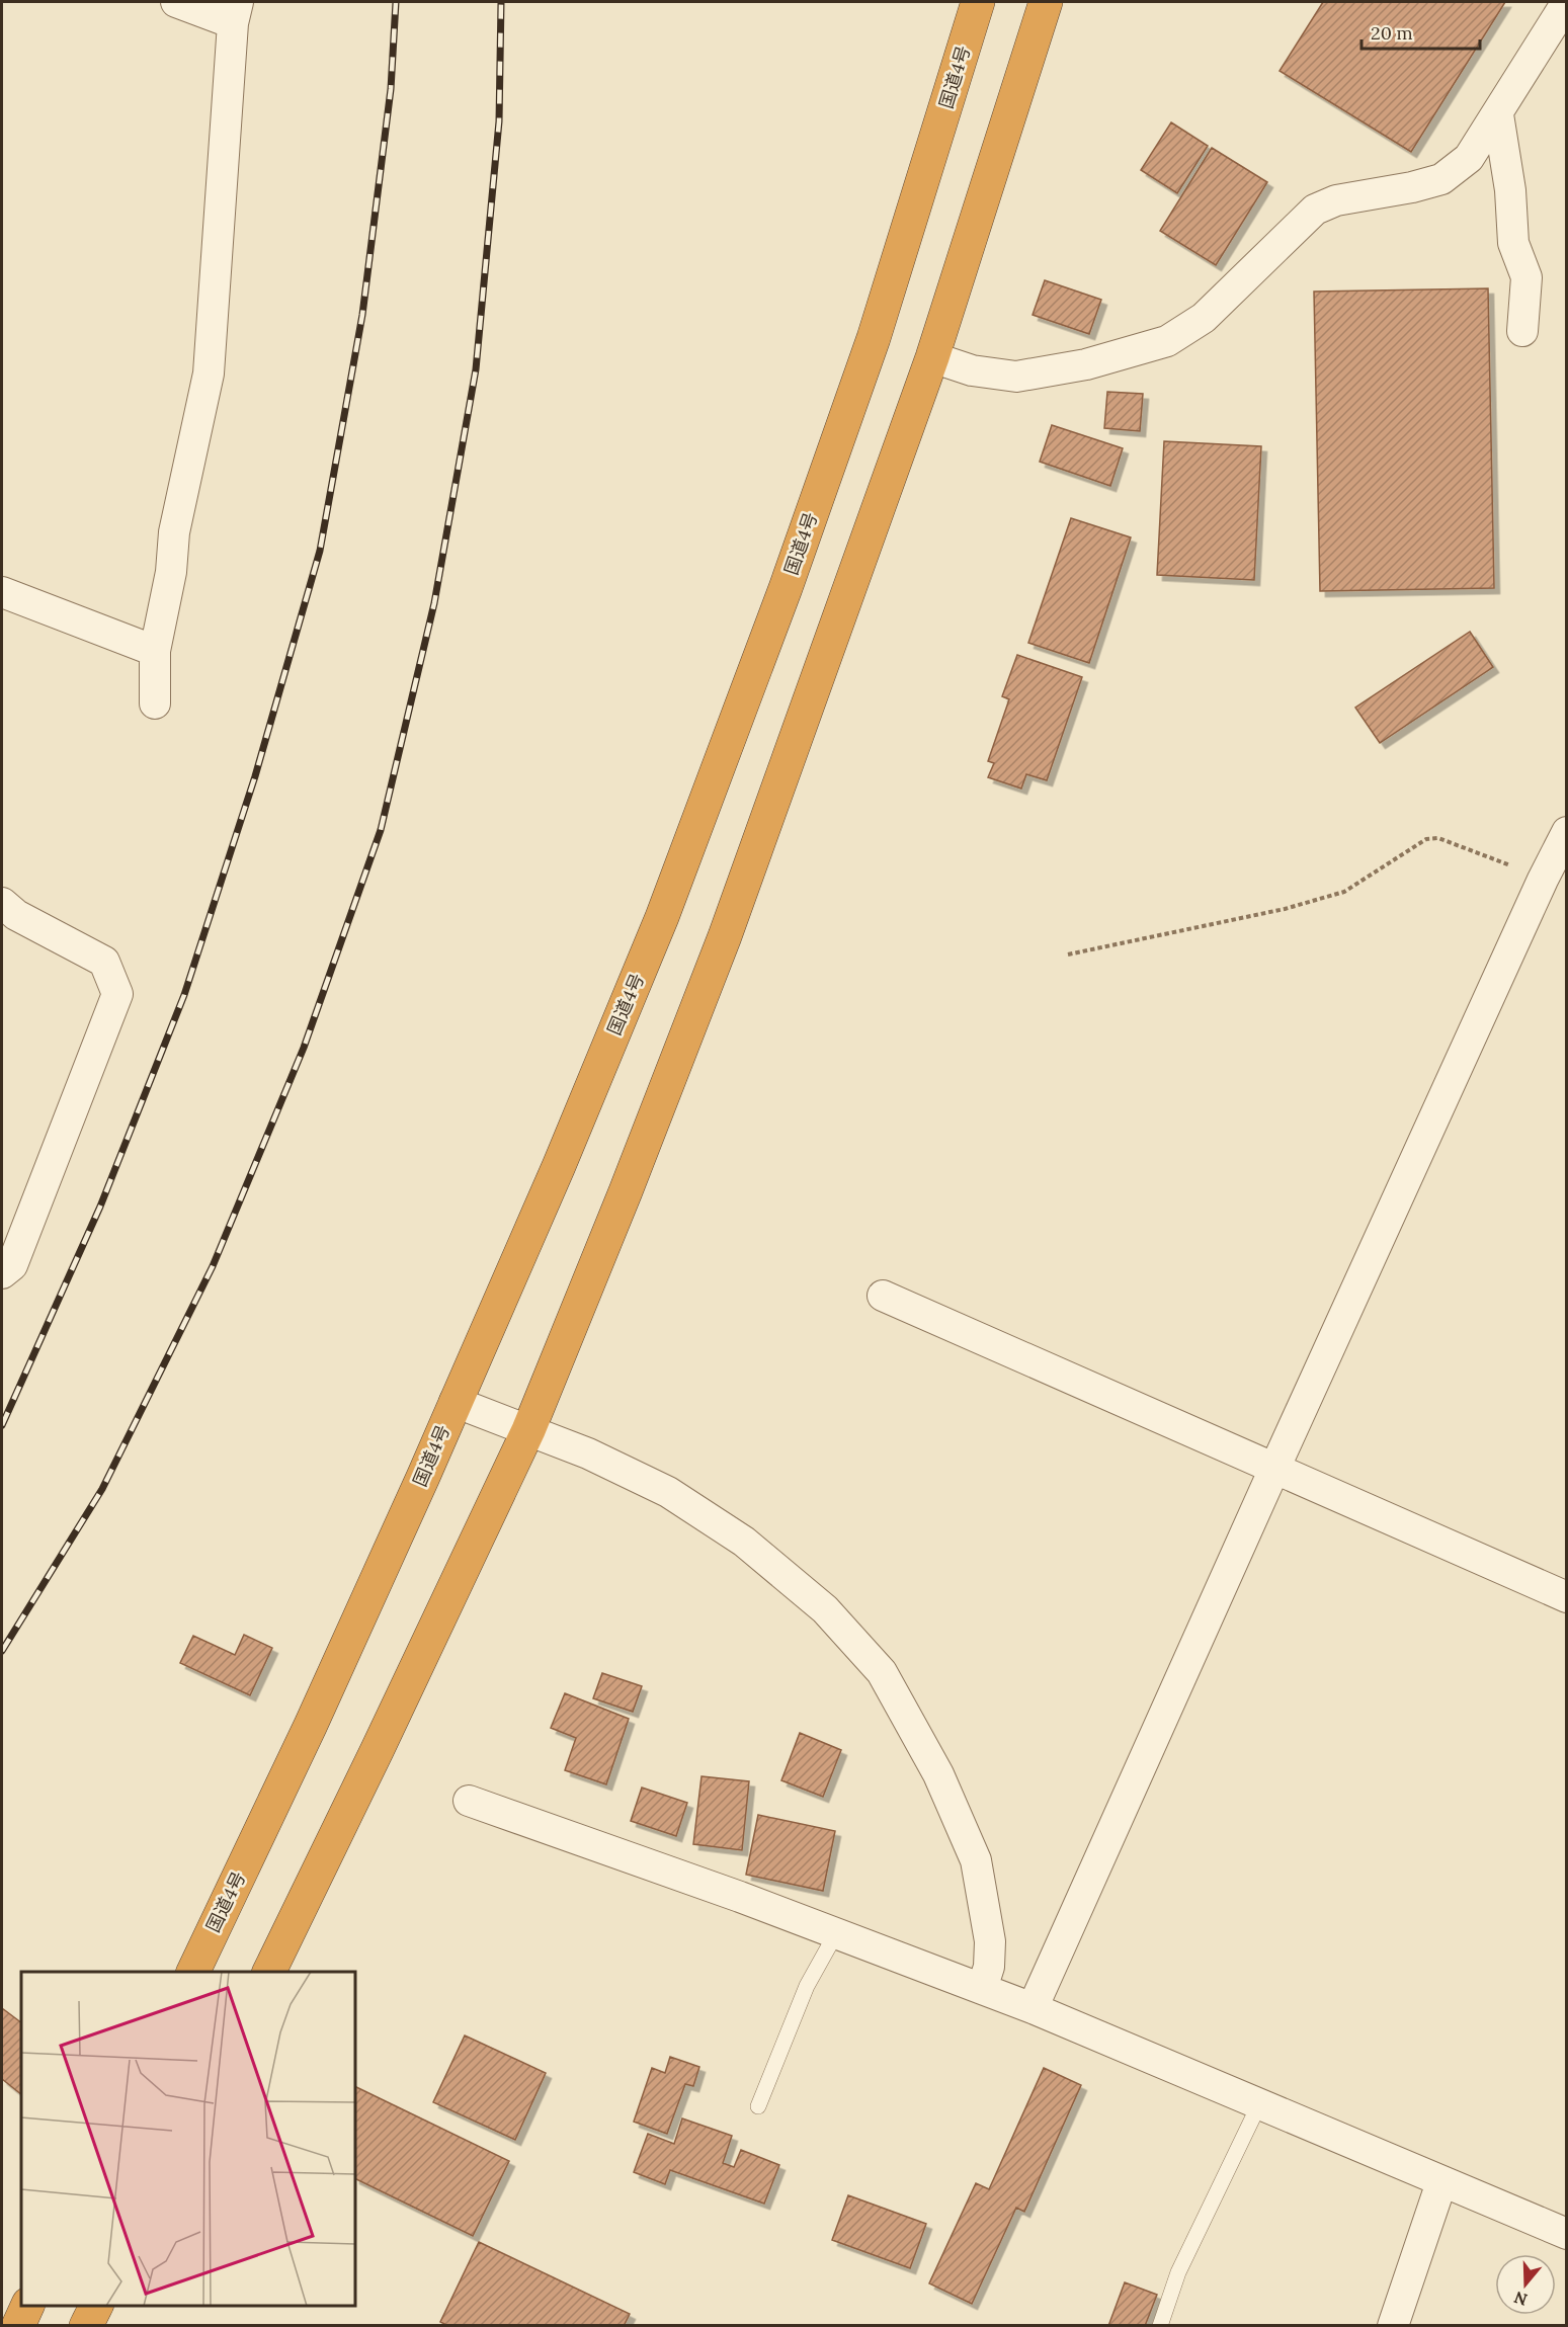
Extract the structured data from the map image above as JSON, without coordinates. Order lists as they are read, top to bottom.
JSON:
{
  "streets": {
    "highway": ["国道4号"]
  },
  "scale_bar": "20 m",
  "north": "bottom"
}
